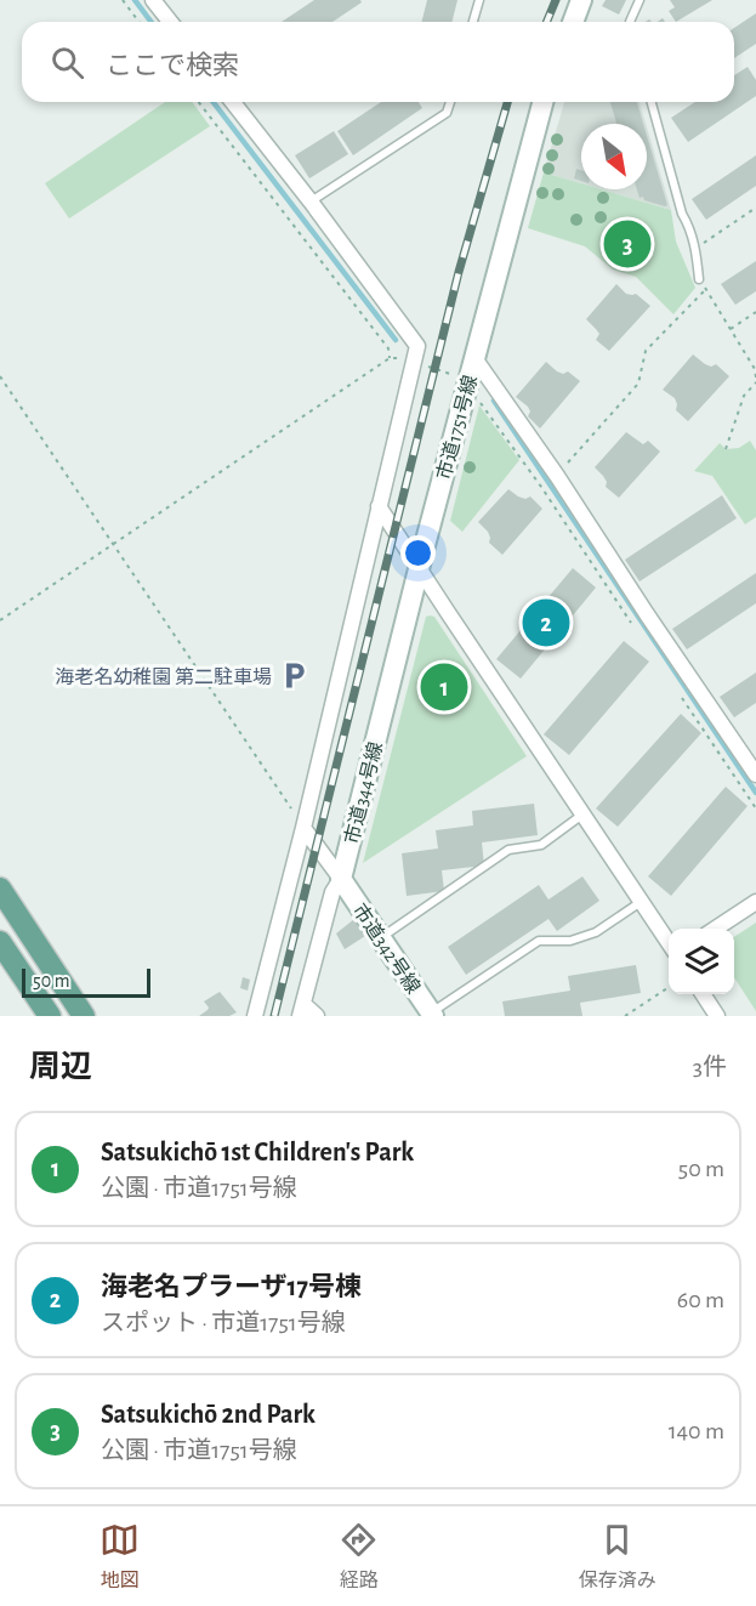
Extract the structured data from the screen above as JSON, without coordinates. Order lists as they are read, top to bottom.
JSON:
{
  "streets": {
    "street": ["市道1751号線", "市道344号線", "市道342号線"]
  },
  "crossings": [
    ["市道1751号線", "市道344号線"],
    ["市道344号線", "市道342号線"]
  ],
  "places": {
    "parking": ["海老名幼稚園 第二駐車場"]
  },
  "scale_bar": "50 m",
  "north": "bottom right",
  "page": {
    "search": "ここで検索",
    "pins": ["3", "2", "1"],
    "scale": "50 m",
    "heading": ["周辺", "3件"],
    "list": [
      {
        "mark": "1",
        "name": "Satsukichō 1st Children's Park",
        "note": "公園 · 市道1751号線",
        "value": "50 m"
      },
      {
        "mark": "2",
        "name": "海老名プラーザ17号棟",
        "note": "スポット · 市道1751号線",
        "value": "60 m"
      },
      {
        "mark": "3",
        "name": "Satsukichō 2nd Park",
        "note": "公園 · 市道1751号線",
        "value": "140 m"
      }
    ],
    "nav": ["地図", "経路", "保存済み"]
  }
}
